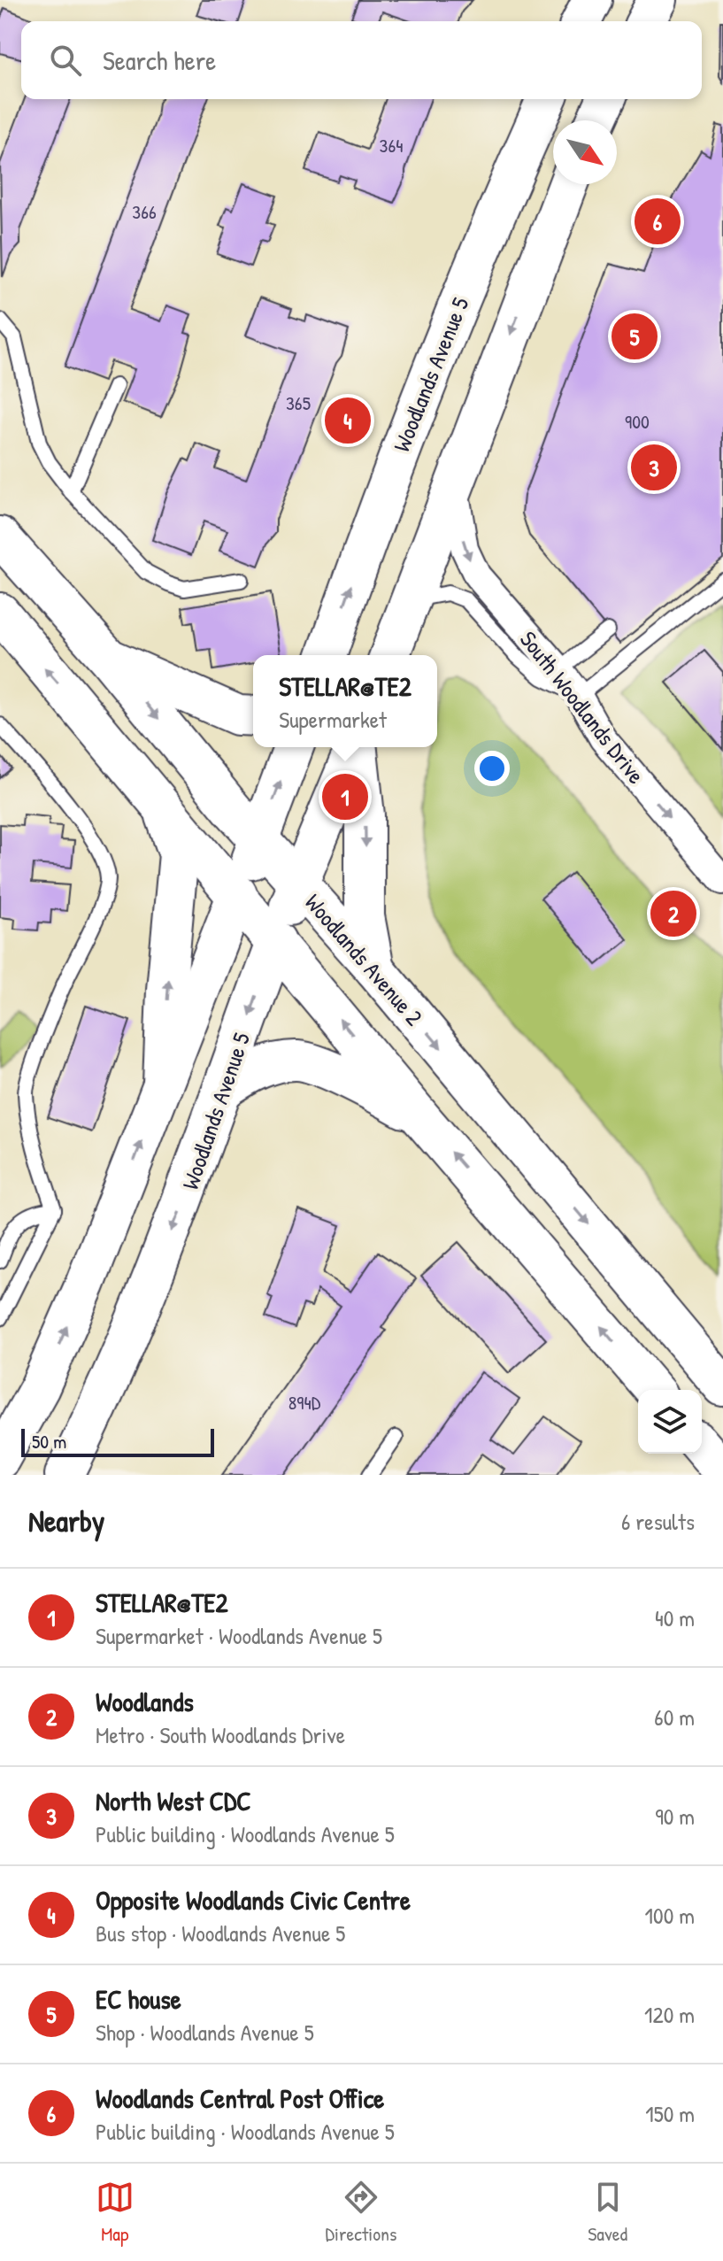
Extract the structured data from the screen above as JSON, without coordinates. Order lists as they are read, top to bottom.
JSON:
{
  "streets": {
    "main road": ["Woodlands Avenue 5", "Woodlands Avenue 2"],
    "street": ["South Woodlands Drive"]
  },
  "crossings": [
    ["Woodlands Avenue 5", "Woodlands Avenue 2"]
  ],
  "one_way": ["South Woodlands Drive"],
  "house_numbers": [
    "364",
    "366",
    "365",
    "900",
    "894D"
  ],
  "scale_bar": "50 m",
  "north": "bottom right",
  "page": {
    "search": "Search here",
    "pins": [
      "6",
      "5",
      "4",
      "3",
      "1",
      "2"
    ],
    "popup": ["STELLAR@TE2", "Supermarket"],
    "scale": "50 m",
    "heading": ["Nearby", "6 results"],
    "list": [
      {
        "mark": "1",
        "name": "STELLAR@TE2",
        "note": "Supermarket · Woodlands Avenue 5",
        "value": "40 m"
      },
      {
        "mark": "2",
        "name": "Woodlands",
        "note": "Metro · South Woodlands Drive",
        "value": "60 m"
      },
      {
        "mark": "3",
        "name": "North West CDC",
        "note": "Public building · Woodlands Avenue 5",
        "value": "90 m"
      },
      {
        "mark": "4",
        "name": "Opposite Woodlands Civic Centre",
        "note": "Bus stop · Woodlands Avenue 5",
        "value": "100 m"
      },
      {
        "mark": "5",
        "name": "EC house",
        "note": "Shop · Woodlands Avenue 5",
        "value": "120 m"
      },
      {
        "mark": "6",
        "name": "Woodlands Central Post Office",
        "note": "Public building · Woodlands Avenue 5",
        "value": "150 m"
      }
    ],
    "nav": ["Map", "Directions", "Saved"]
  }
}
